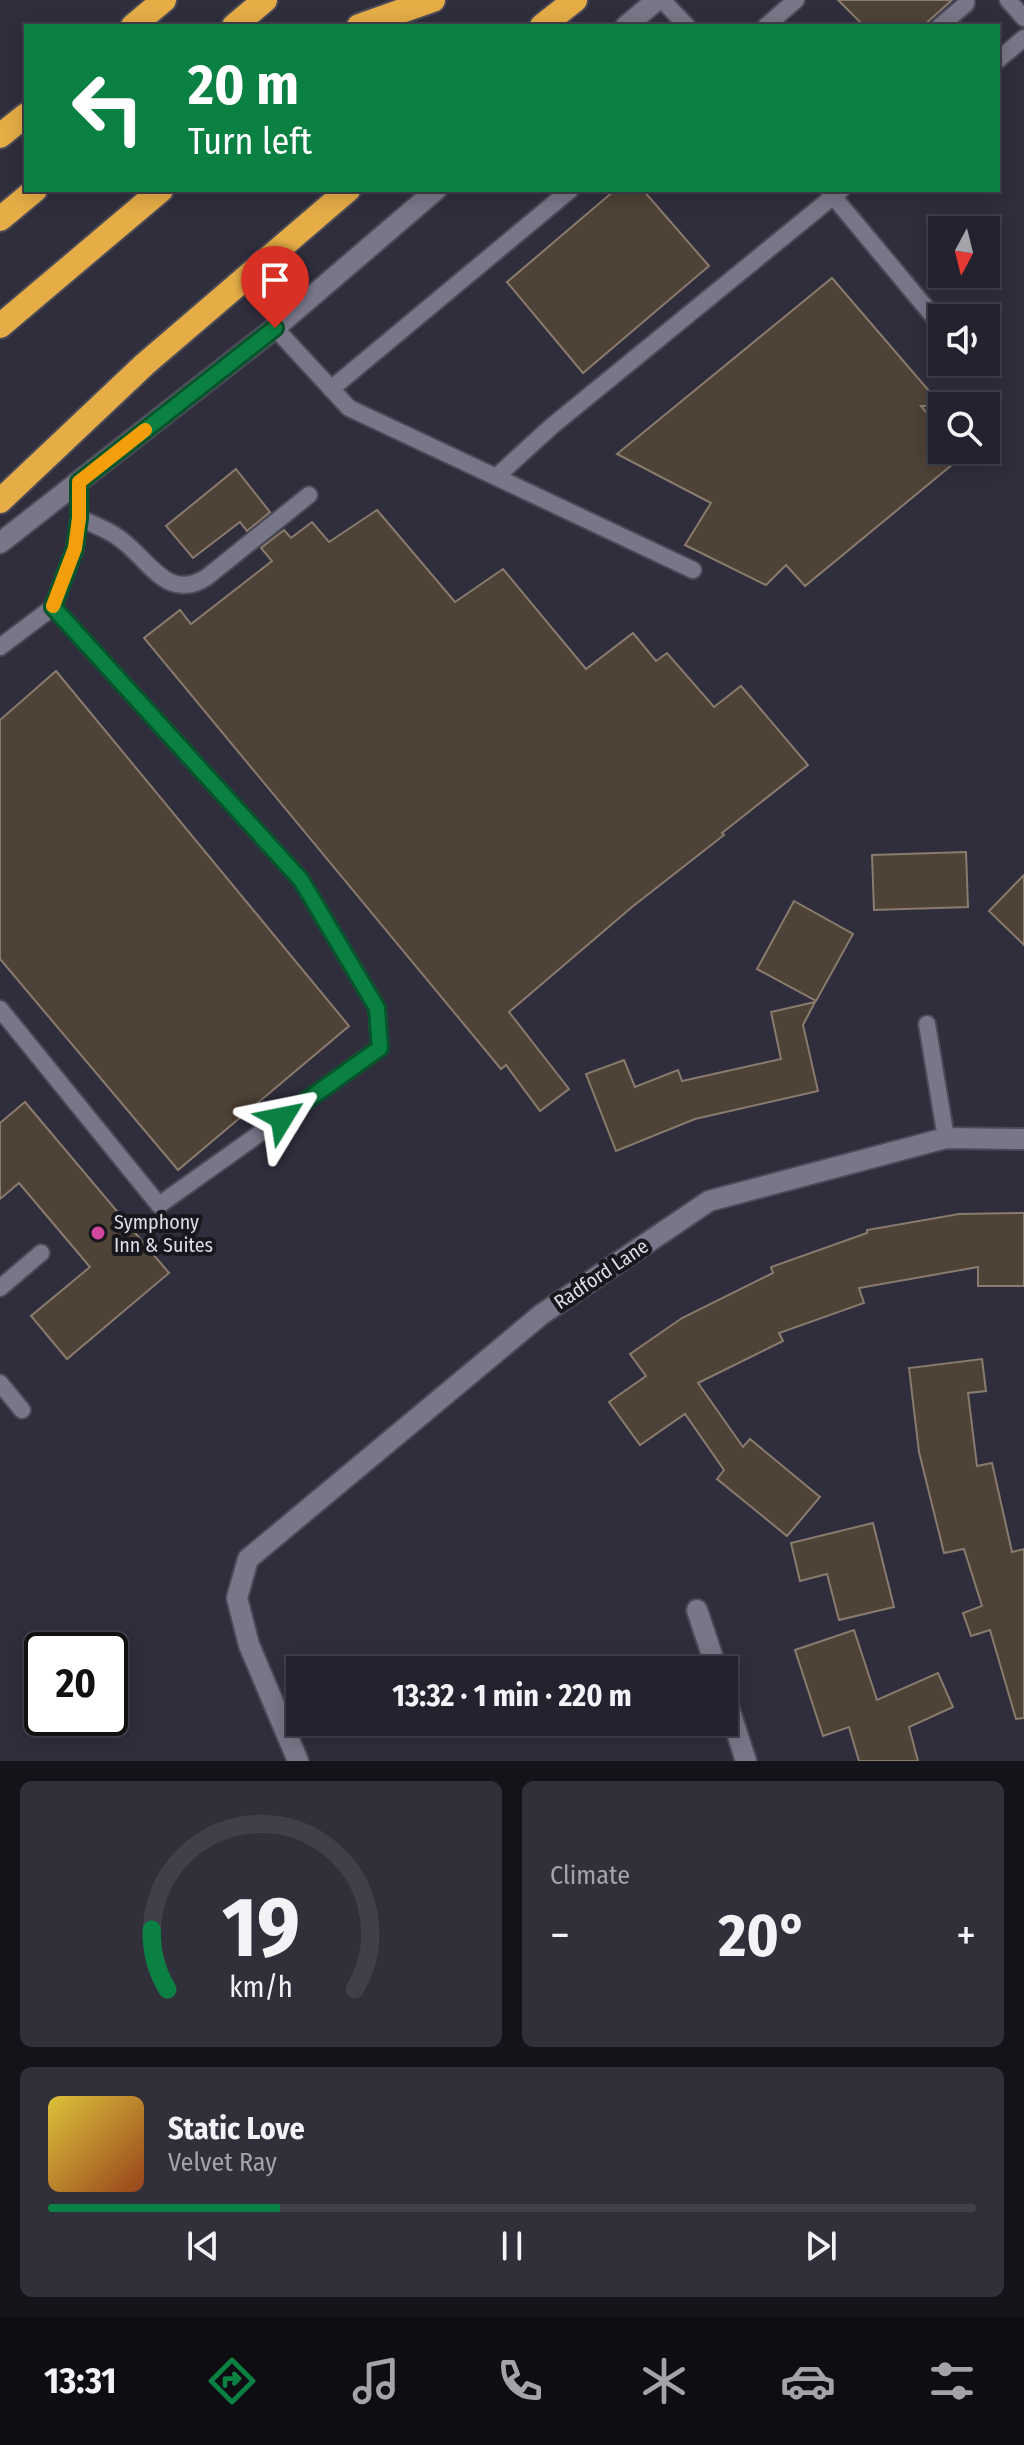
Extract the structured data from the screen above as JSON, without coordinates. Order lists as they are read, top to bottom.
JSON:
{
  "streets": {
    "street": ["Radford Lane"]
  },
  "places": ["Symphony Inn & Suites"],
  "north": "bottom",
  "page": {
    "turn": ["20 m", "Turn left"],
    "limit": "20",
    "trip": "13:32 · 1 min · 220 m",
    "tile": "Climate",
    "heat": ["−", "20°", "+"],
    "song": ["Static Love", "Velvet Ray"],
    "tabs": "13:31",
    "gauge": ["19", "km/h"]
  }
}
